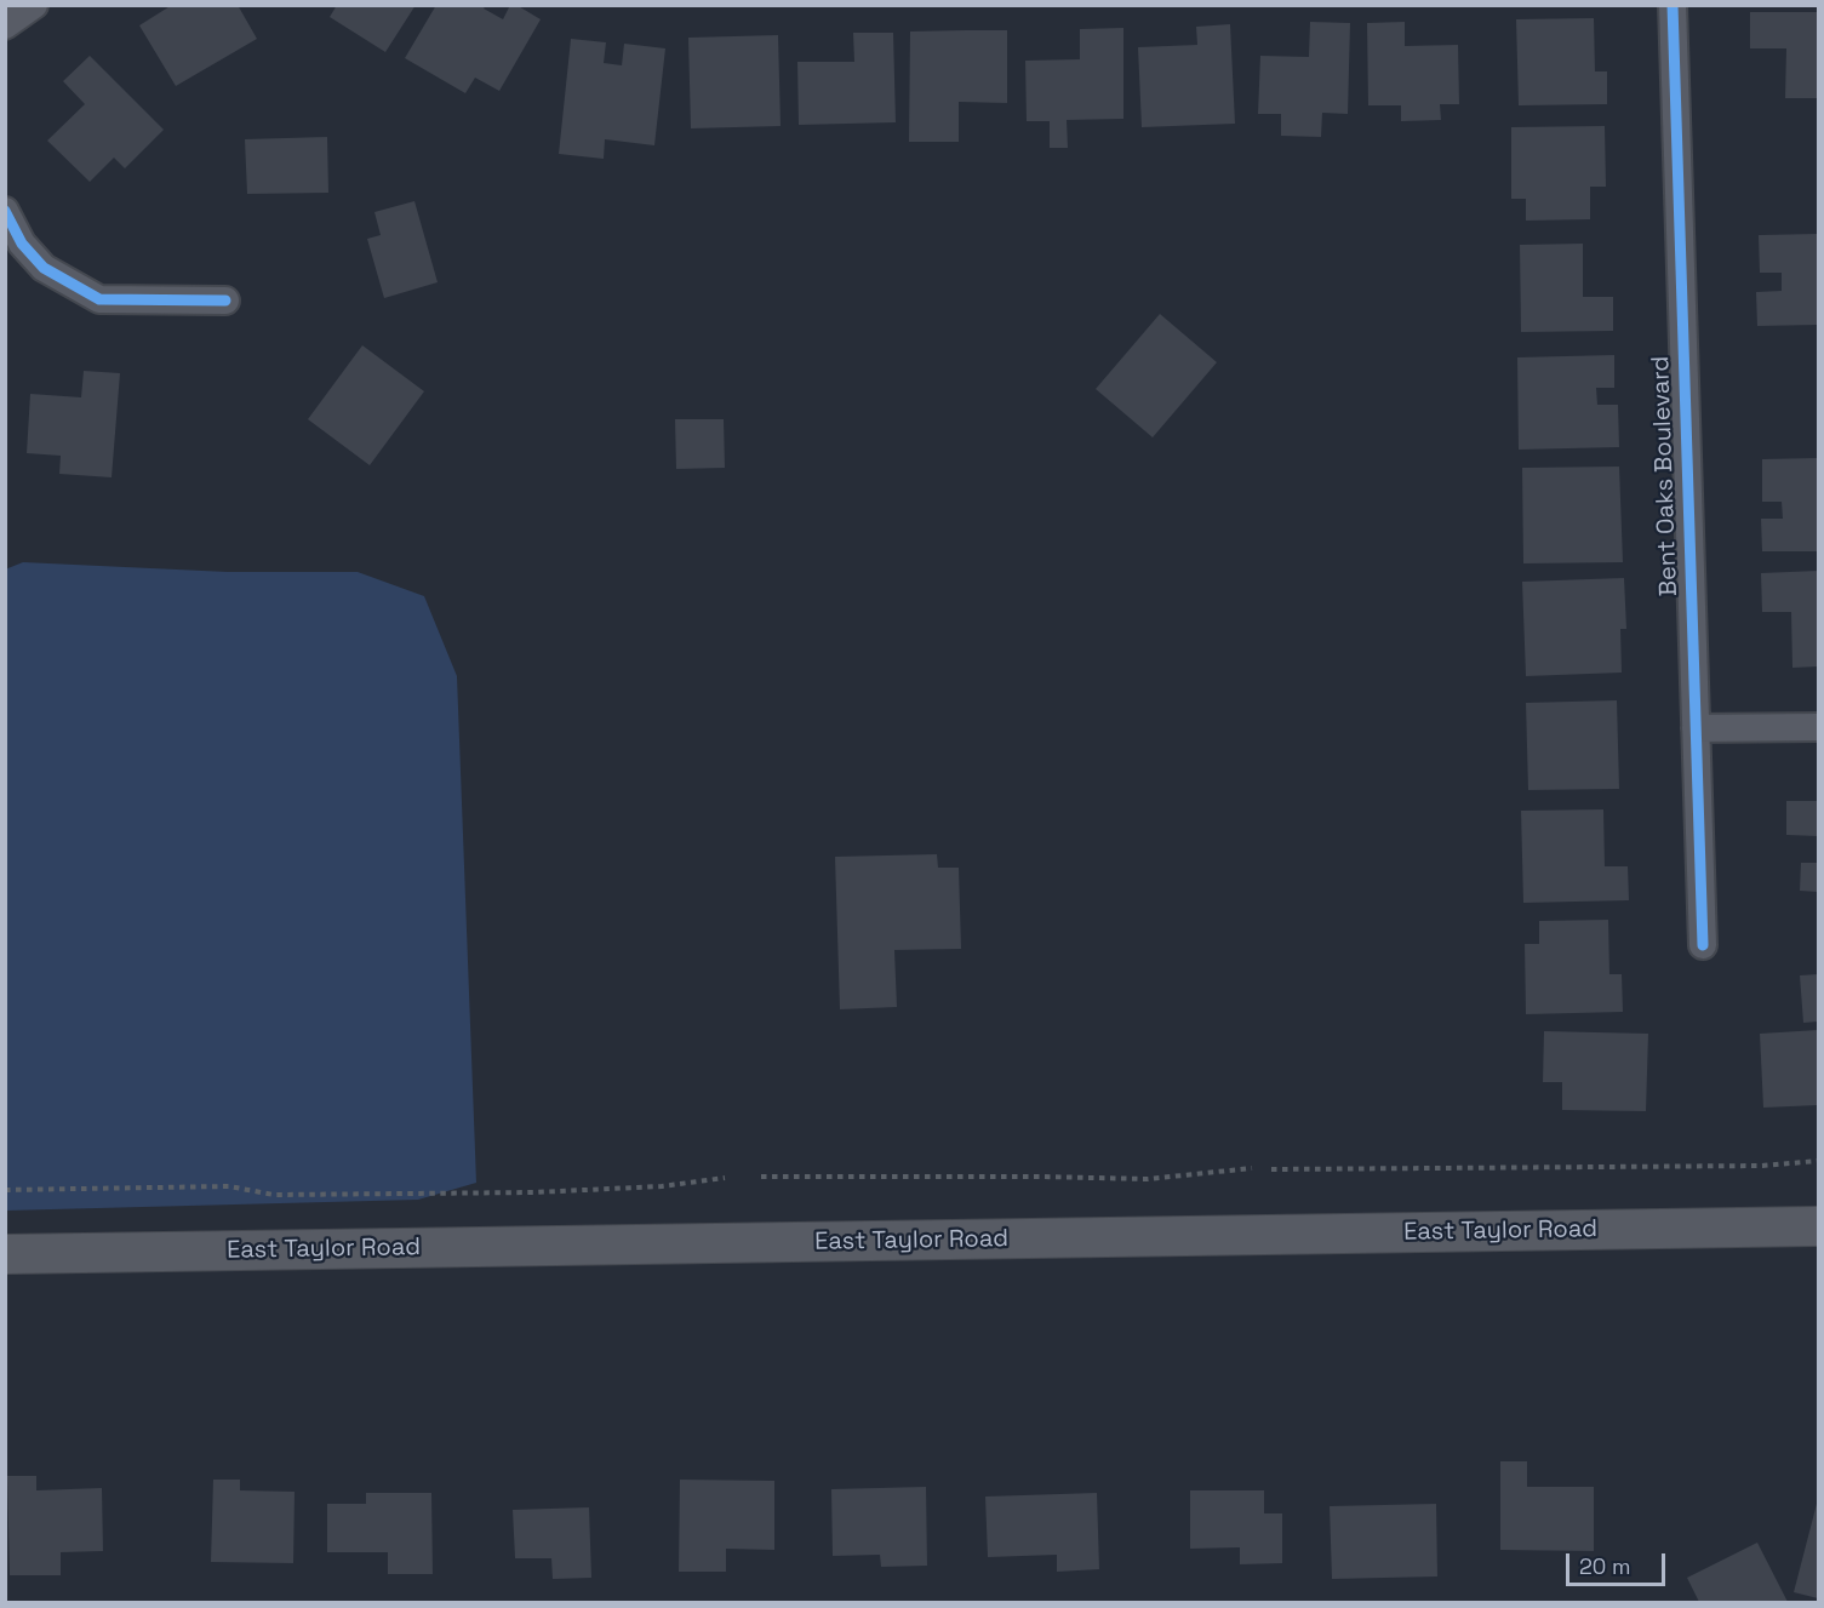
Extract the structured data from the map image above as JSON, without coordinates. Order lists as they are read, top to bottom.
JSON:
{
  "streets": {
    "main road": ["East Taylor Road"],
    "street": ["Bent Oaks Boulevard"]
  },
  "scale_bar": "20 m"
}
